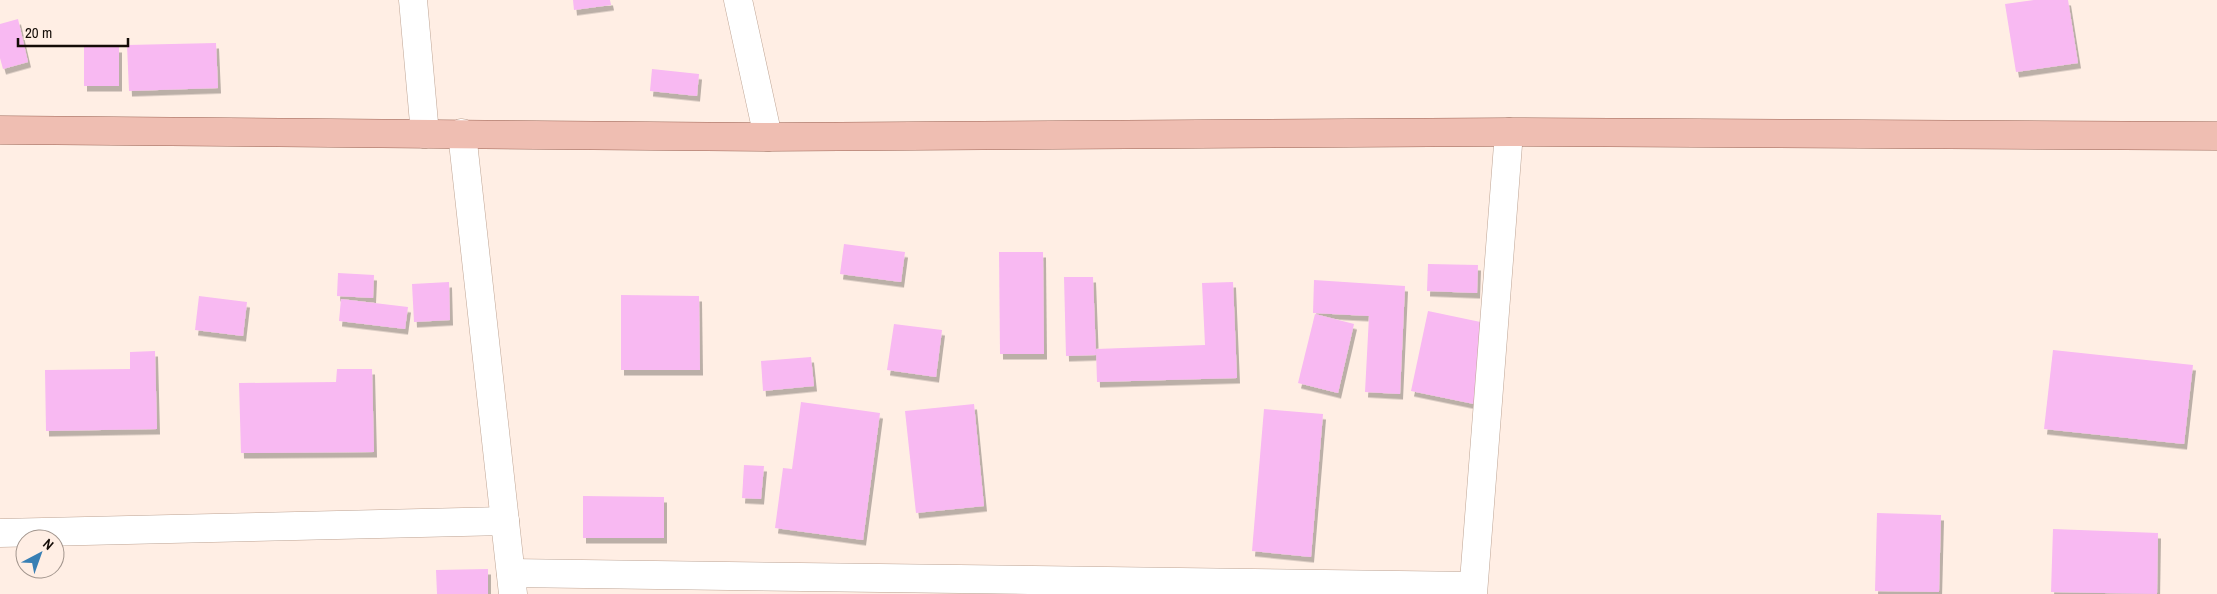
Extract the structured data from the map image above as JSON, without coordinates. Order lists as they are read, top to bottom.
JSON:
{
  "scale_bar": "20 m",
  "north": "top right"
}
